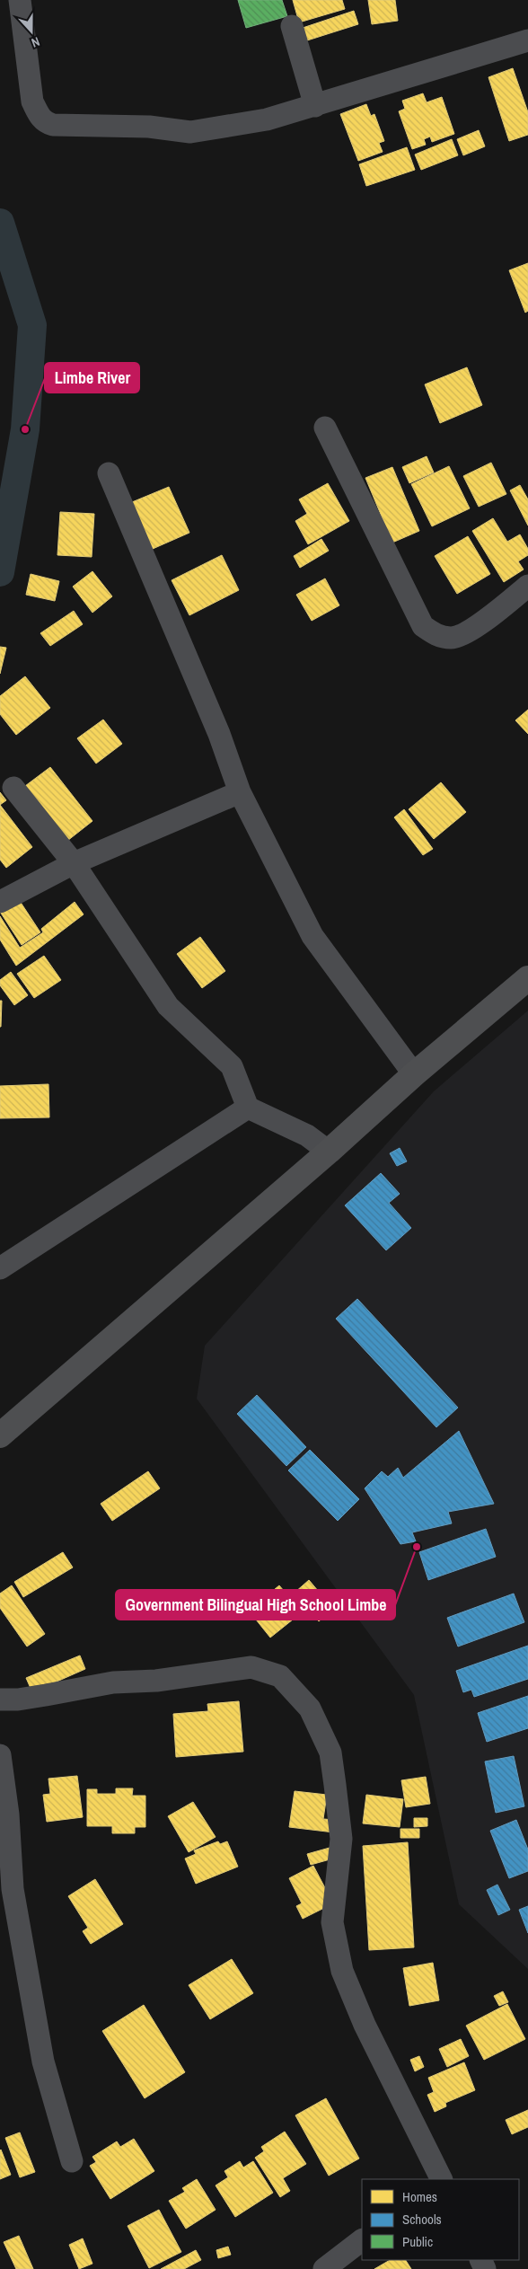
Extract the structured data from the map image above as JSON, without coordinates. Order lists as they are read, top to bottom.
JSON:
{
  "places": ["Limbe River", "Government Bilingual High School Limbe"],
  "legend": ["Homes", "Schools", "Public"],
  "north": "bottom"
}
